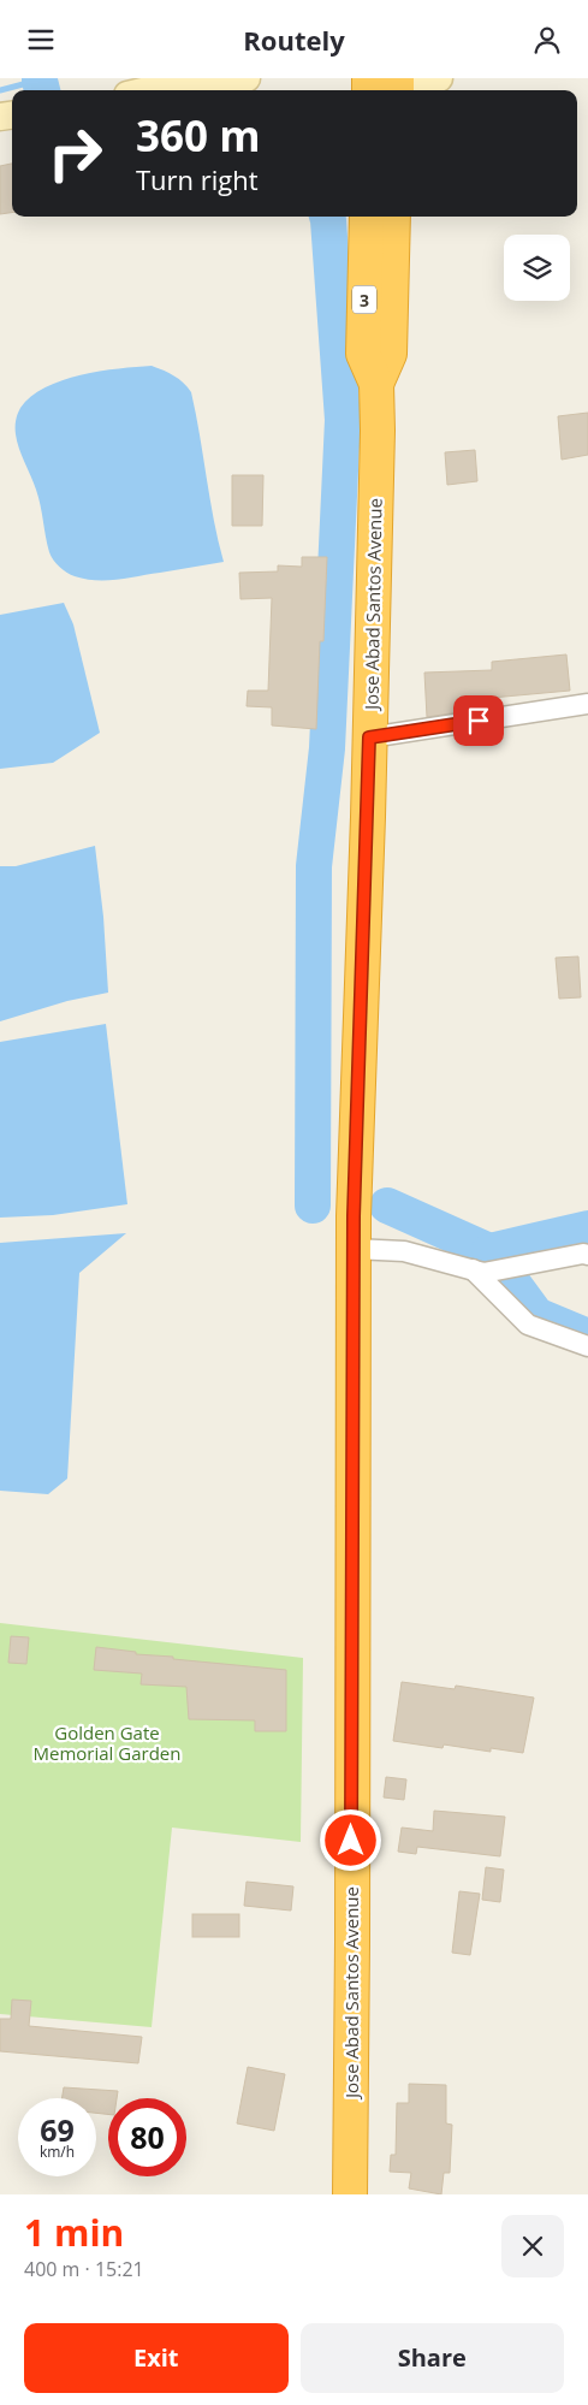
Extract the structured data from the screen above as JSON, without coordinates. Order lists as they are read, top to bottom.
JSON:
{
  "streets": {
    "highway": ["3", "Jose Abad Santos Avenue"]
  },
  "parks": ["Golden Gate Memorial Garden"],
  "page": {
    "header": "Routely",
    "turn": ["360 m", "Turn right"],
    "speed": "69 km/h",
    "limit": "80",
    "heading": ["1 min", "400 m · 15:21"],
    "buttons": ["Exit", "Share"]
  }
}
